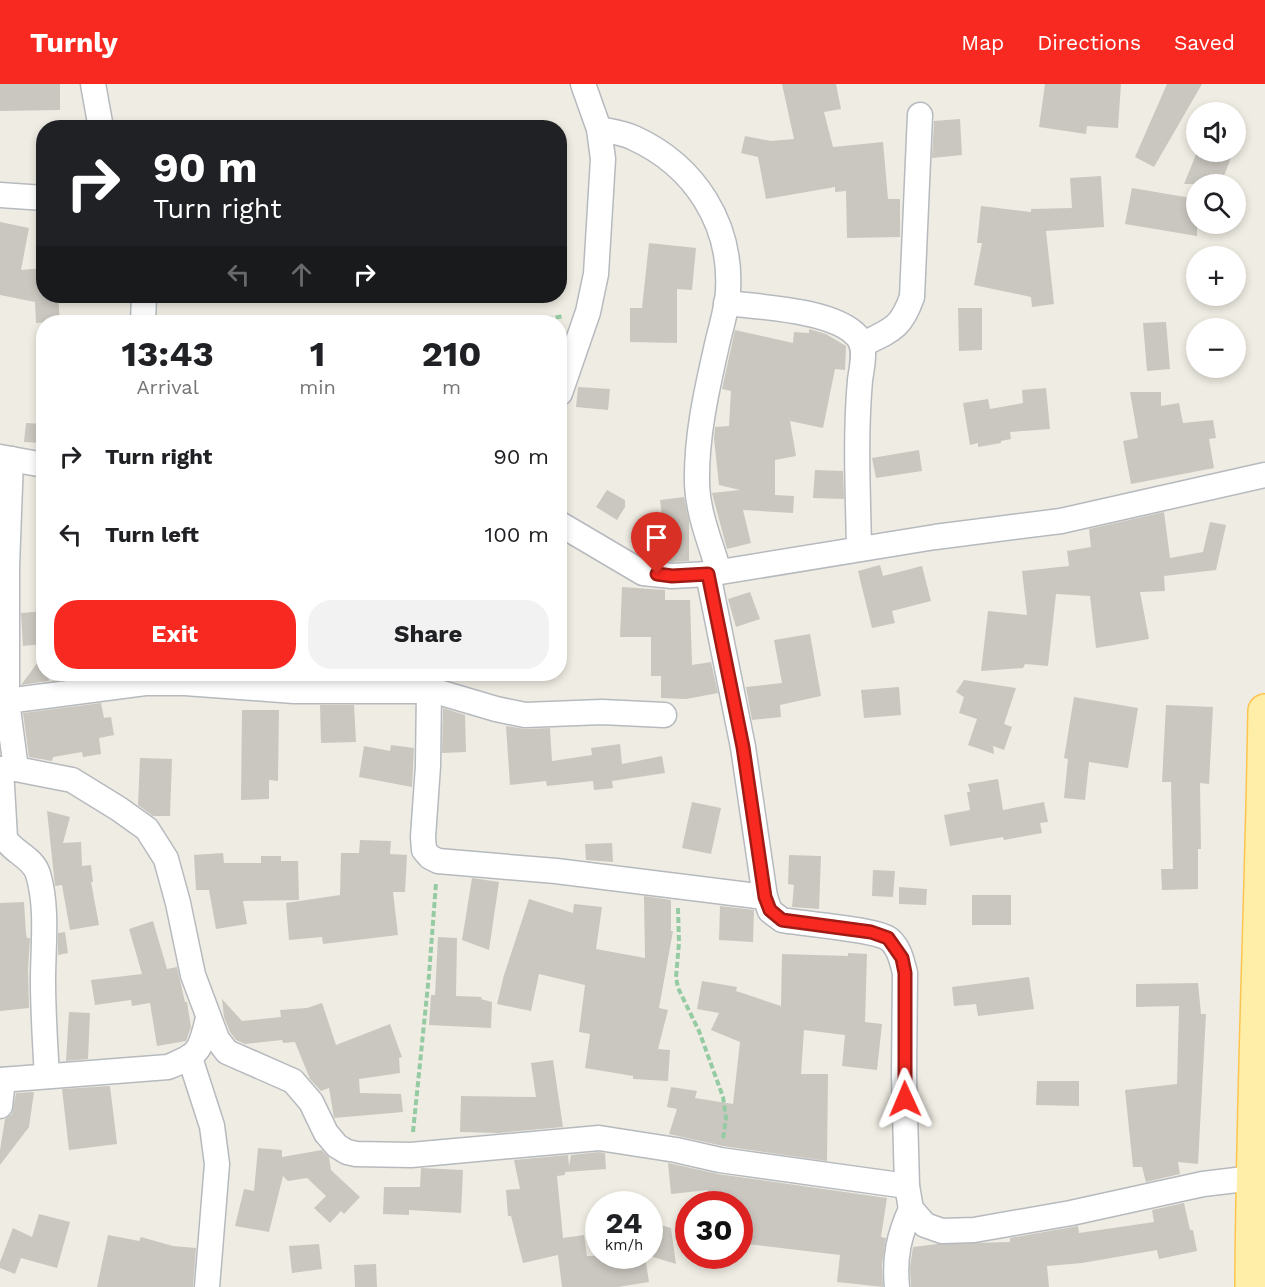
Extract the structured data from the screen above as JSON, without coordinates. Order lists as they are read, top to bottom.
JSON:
{
  "page": {
    "header": "Turnly",
    "nav": ["Map", "Directions", "Saved"],
    "map_buttons": ["+", "−"],
    "turn": ["90 m", "Turn right"],
    "eta": [
      "13:43",
      "Arrival",
      "1",
      "min",
      "210",
      "m"
    ],
    "list": [
      {
        "name": "Turn right",
        "value": "90 m"
      },
      {
        "name": "Turn left",
        "value": "100 m"
      }
    ],
    "buttons": ["Exit", "Share"],
    "speed": "24 km/h",
    "limit": "30"
  }
}
